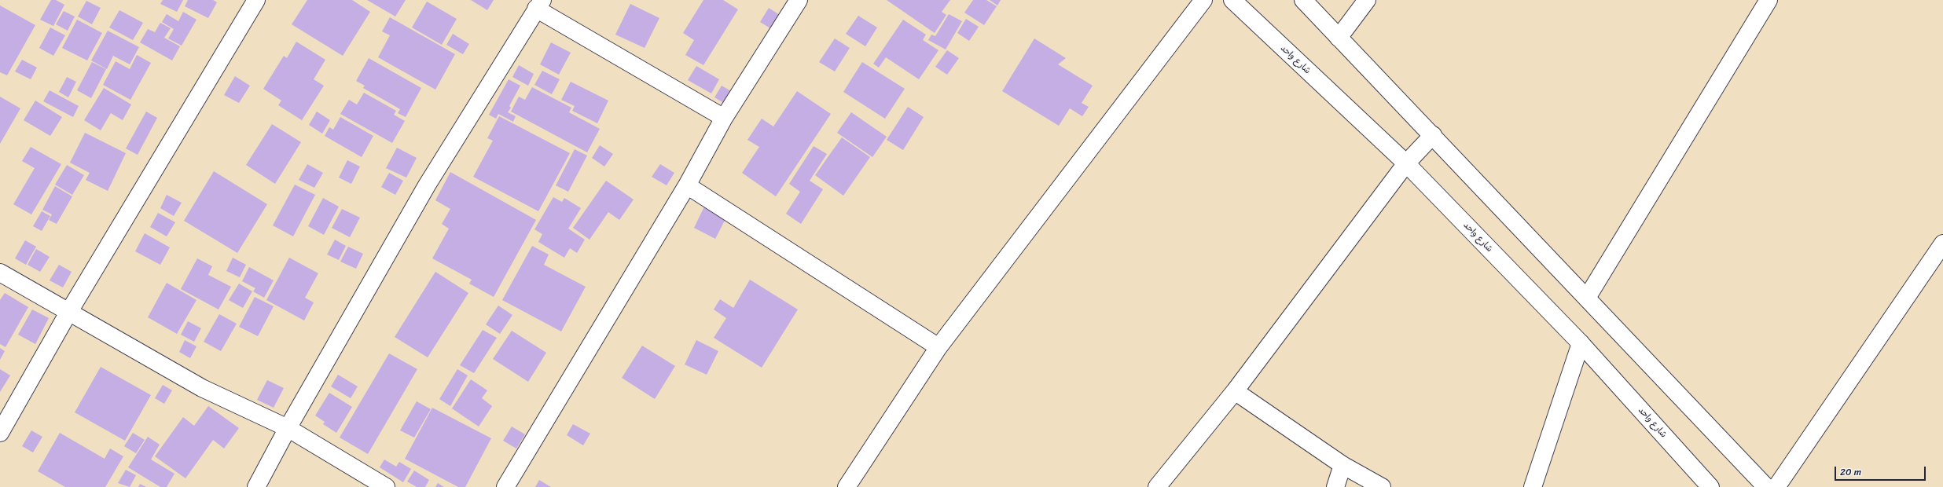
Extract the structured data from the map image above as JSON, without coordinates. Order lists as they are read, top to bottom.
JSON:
{
  "streets": {
    "street": ["شارع واحد"]
  },
  "scale_bar": "20 m"
}
